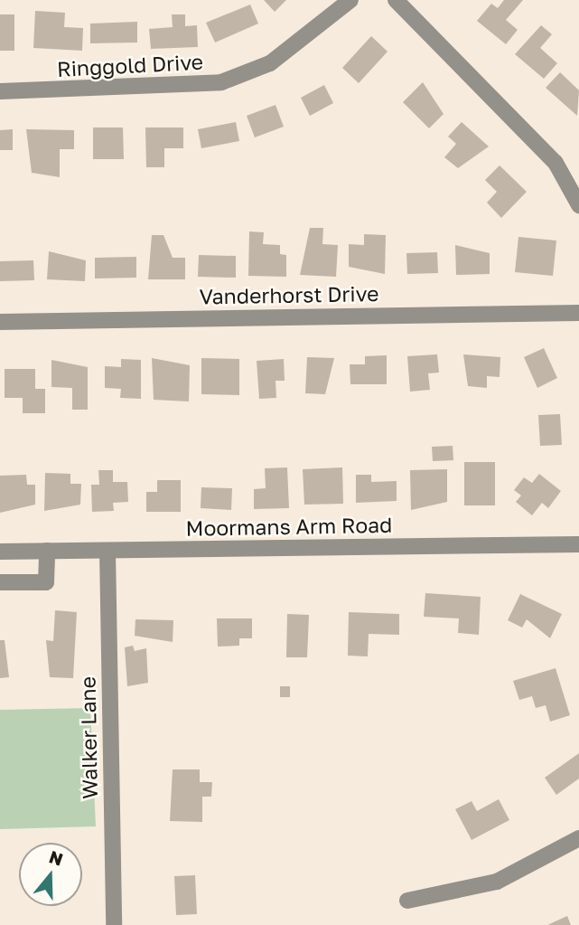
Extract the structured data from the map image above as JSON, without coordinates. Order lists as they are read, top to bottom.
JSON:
{
  "streets": {
    "street": [
      "Ringgold Drive",
      "Vanderhorst Drive",
      "Moormans Arm Road",
      "Walker Lane"
    ]
  },
  "crossings": [
    ["Moormans Arm Road", "Walker Lane"]
  ],
  "north": "top"
}
